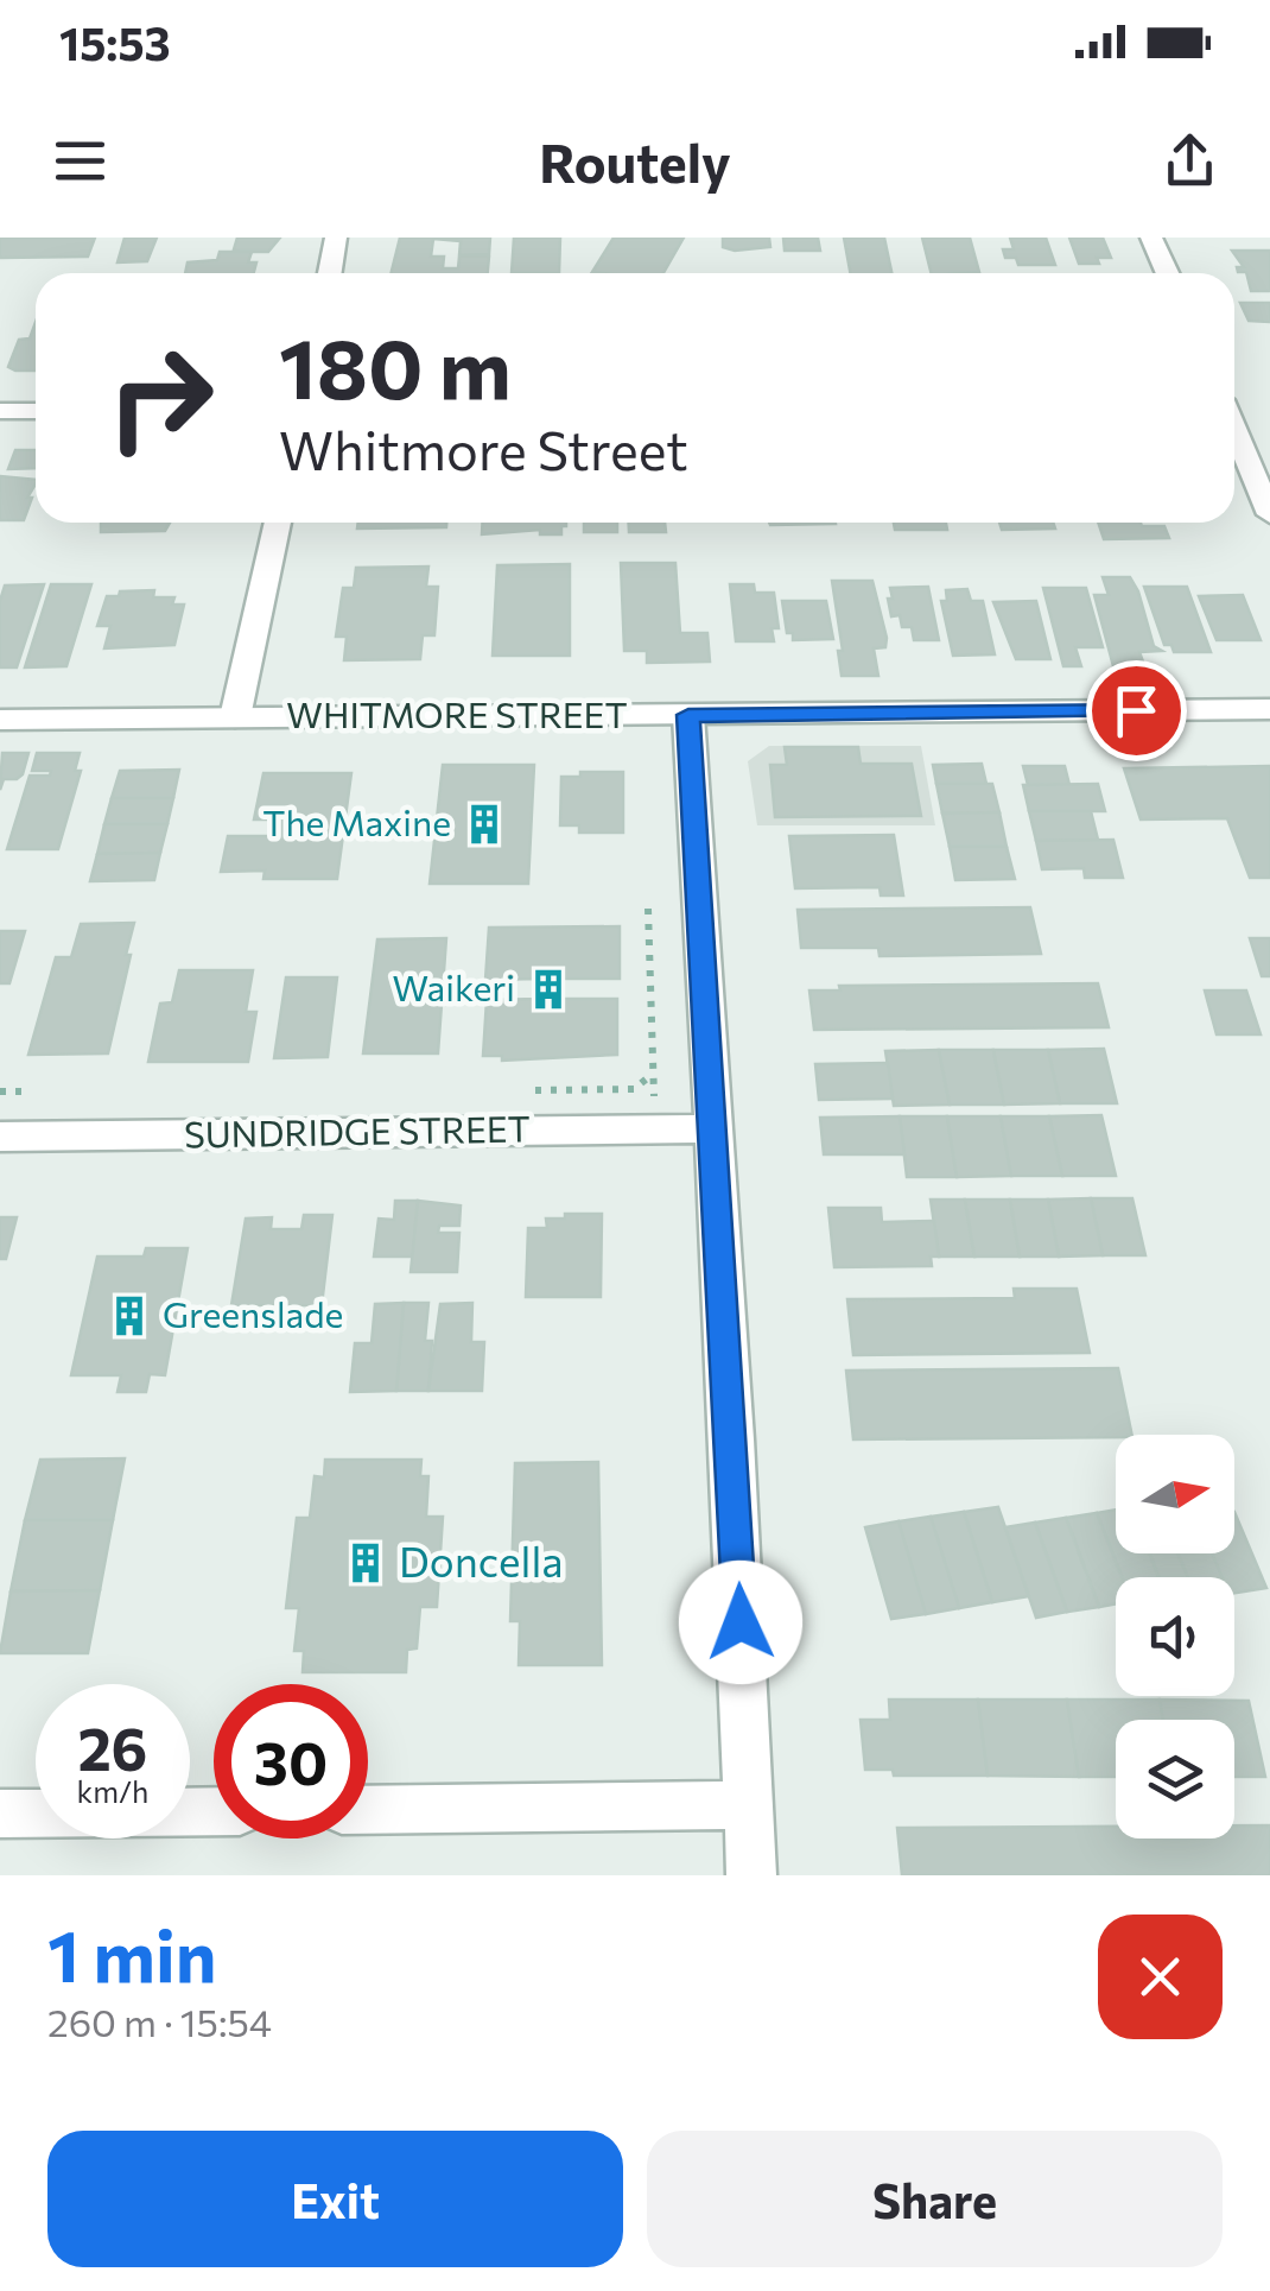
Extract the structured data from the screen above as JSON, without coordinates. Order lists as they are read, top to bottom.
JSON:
{
  "streets": {
    "street": ["WHITMORE STREET", "SUNDRIDGE STREET"]
  },
  "places": {
    "building": [
      "The Maxine",
      "Waikeri",
      "Greenslade",
      "Doncella"
    ]
  },
  "north": "right",
  "page": {
    "status": "15:53",
    "header": "Routely",
    "turn": ["180 m", "Whitmore Street"],
    "speed": "26 km/h",
    "limit": "30",
    "heading": ["1 min", "260 m · 15:54"],
    "buttons": ["Exit", "Share"]
  }
}
